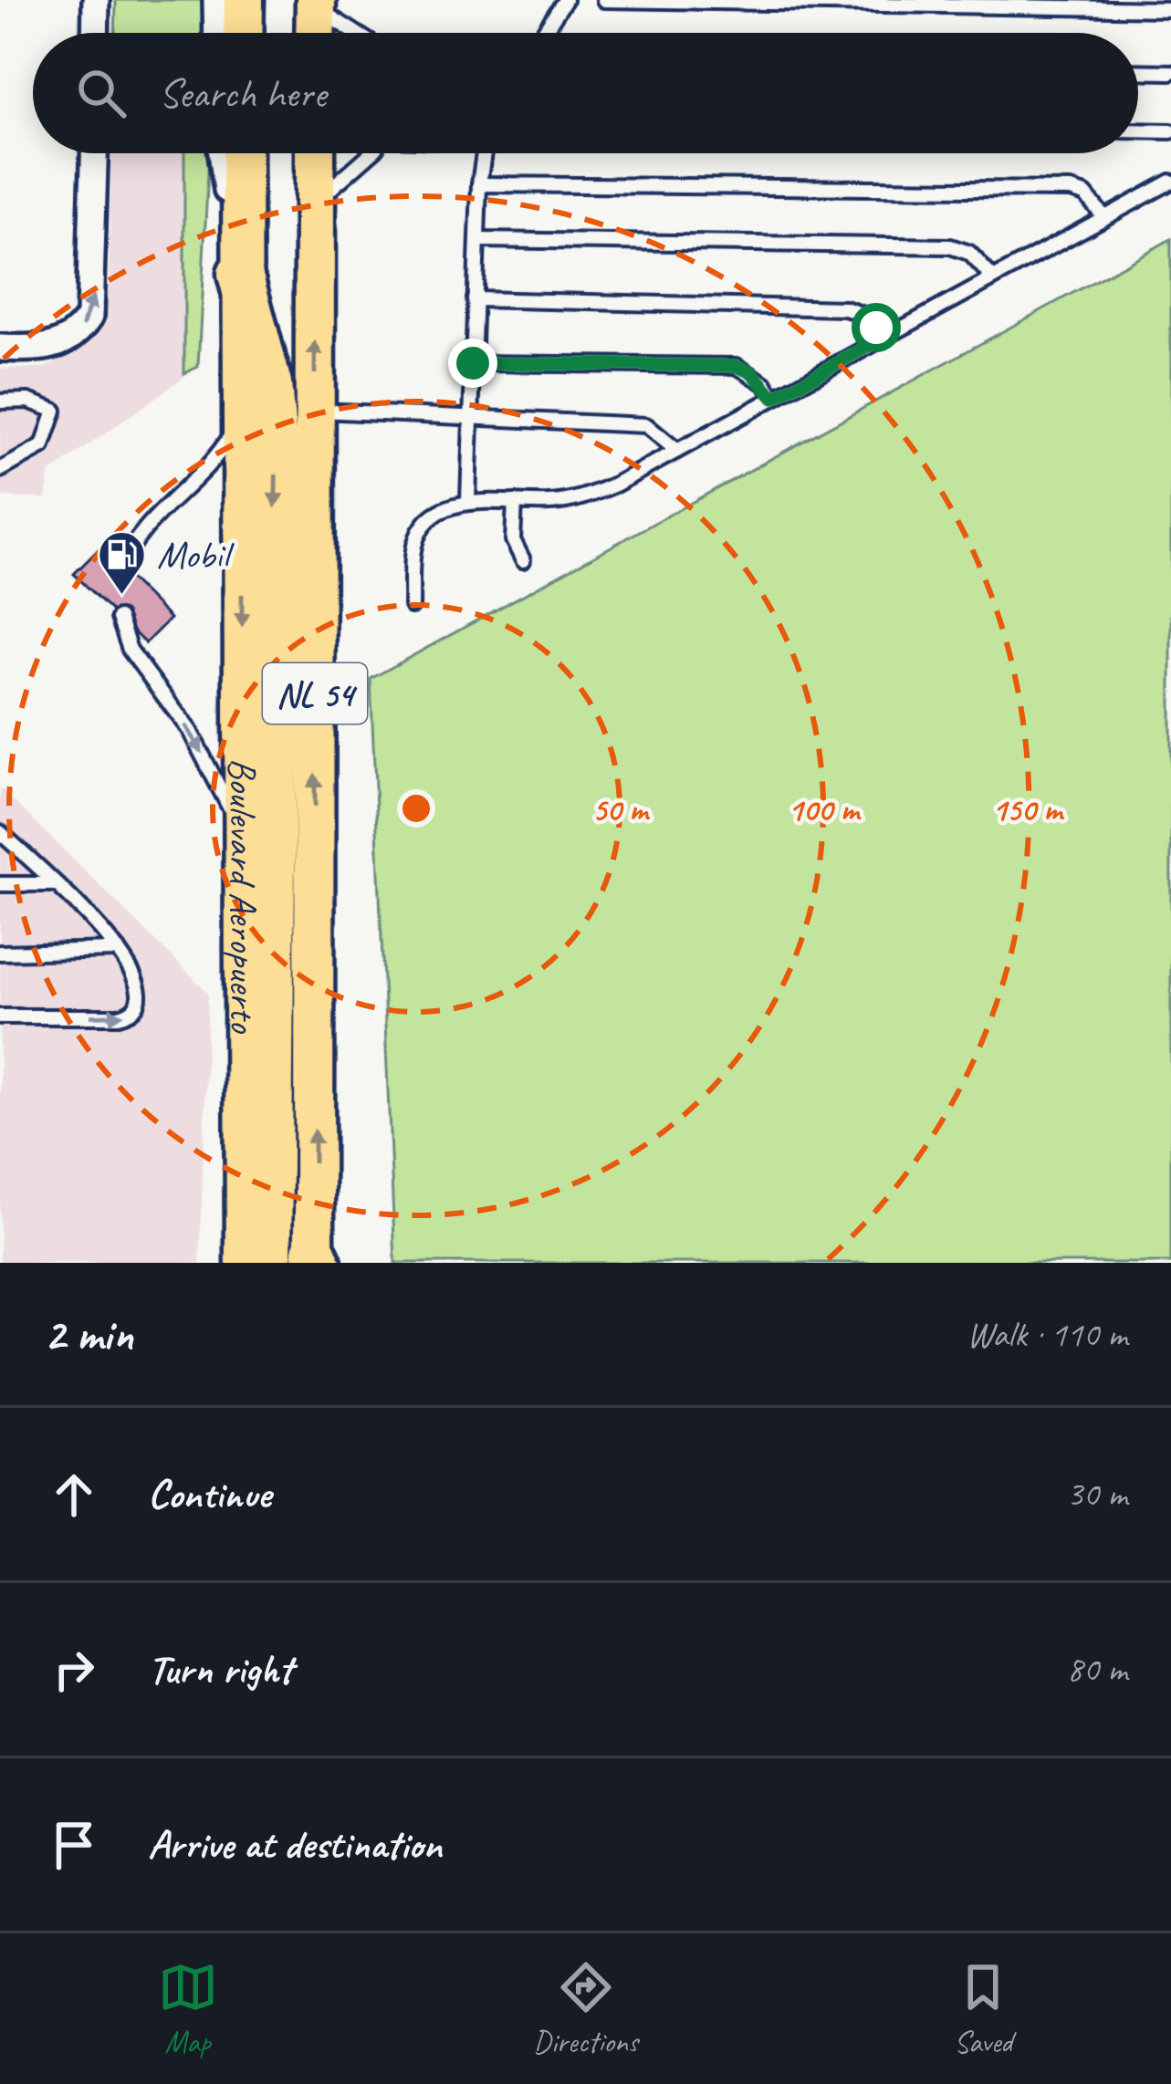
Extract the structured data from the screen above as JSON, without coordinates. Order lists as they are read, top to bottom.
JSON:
{
  "streets": {
    "highway": ["NL 54", "Boulevard Aeropuerto"]
  },
  "places": {
    "fuel station": ["Mobil"]
  },
  "page": {
    "search": "Search here",
    "heading": ["2 min", "Walk · 110 m"],
    "list": [
      ["Continue", "30 m"],
      ["Turn right", "80 m"],
      "Arrive at destination"
    ],
    "nav": ["Map", "Directions", "Saved"]
  },
  "rings": ["50 m", "100 m", "150 m"]
}
